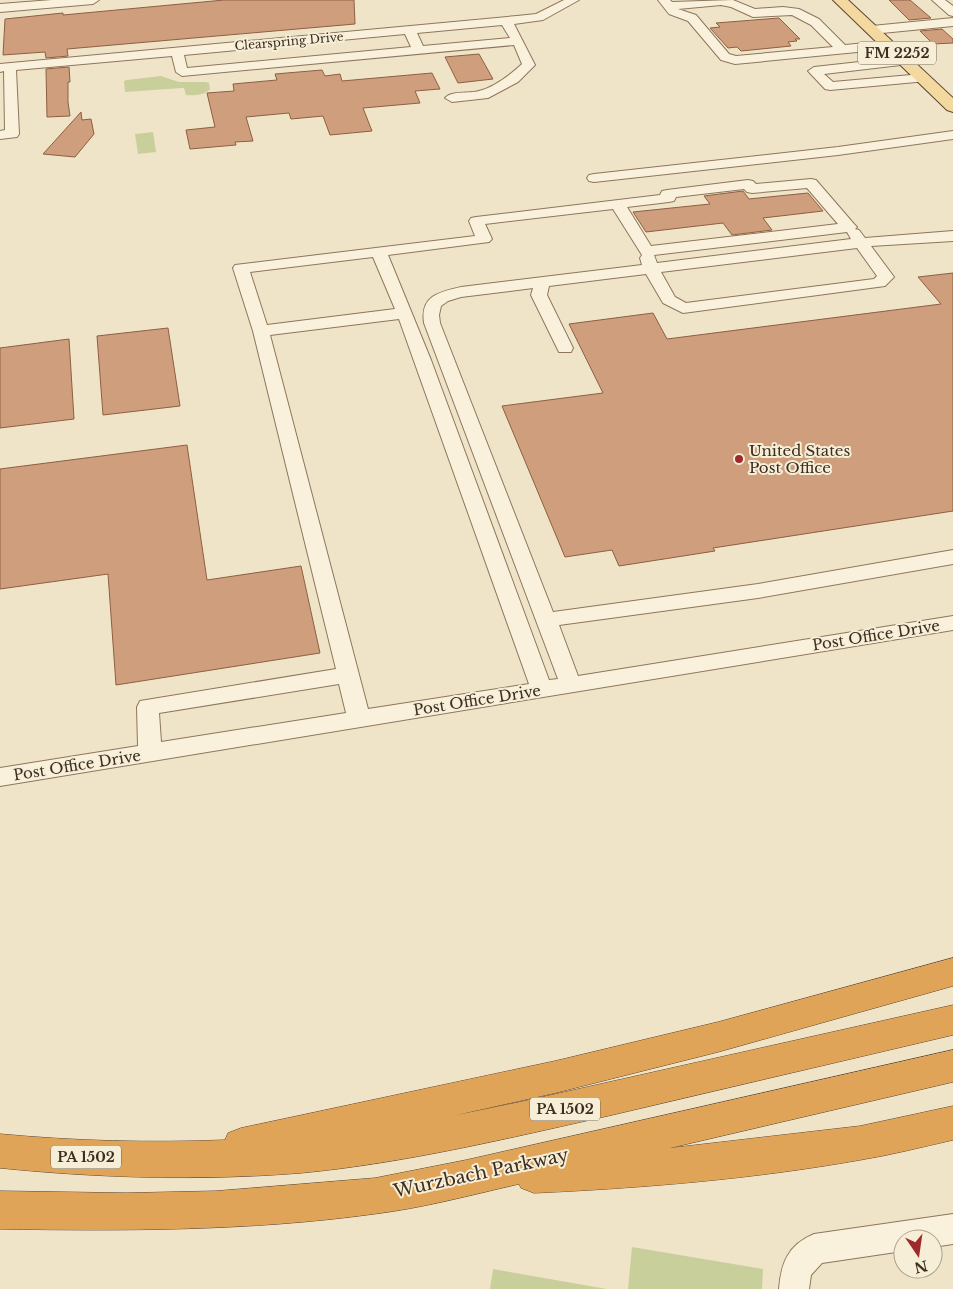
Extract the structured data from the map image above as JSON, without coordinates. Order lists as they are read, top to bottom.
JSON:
{
  "streets": {
    "highway": ["PA 1502", "Wurzbach Parkway"],
    "main road": ["FM 2252"],
    "street": ["Clearspring Drive", "Post Office Drive"]
  },
  "places": ["United States Post Office"],
  "north": "bottom"
}
